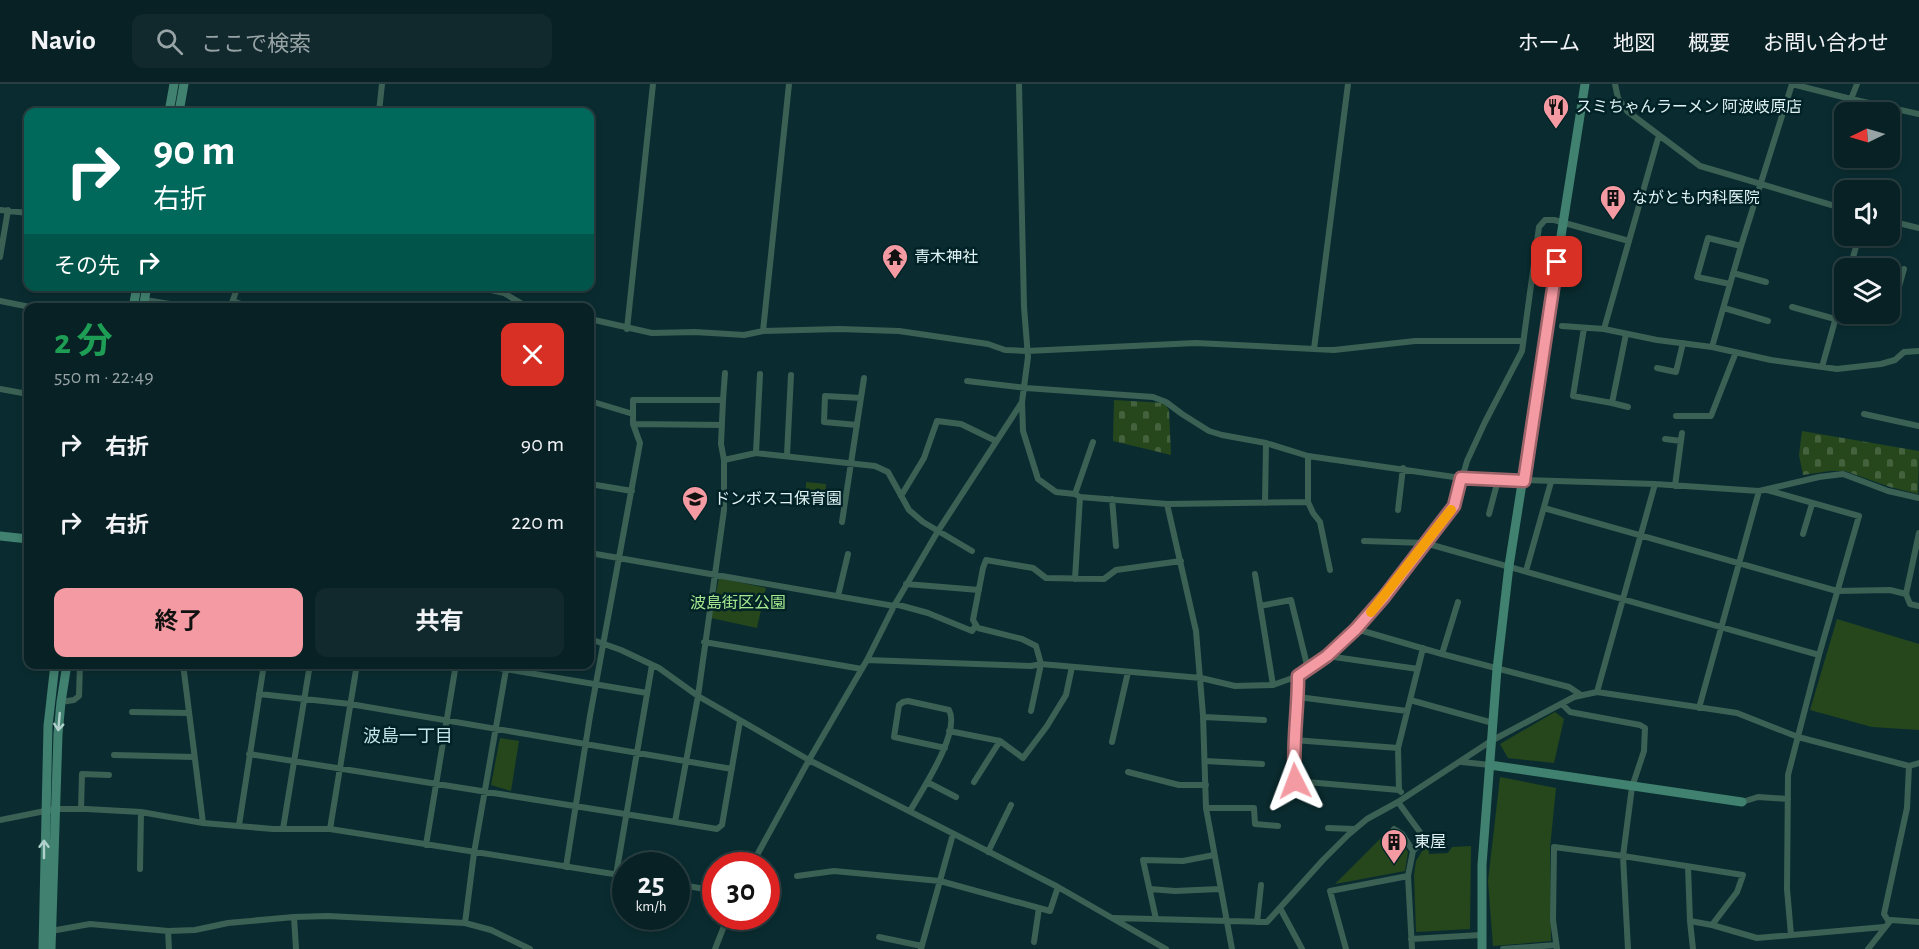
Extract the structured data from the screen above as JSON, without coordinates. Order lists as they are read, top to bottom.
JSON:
{
  "districts": ["波島一丁目"],
  "parks": ["波島街区公園"],
  "places": {
    "restaurant": ["スミちゃんラーメン 阿波岐原店"],
    "building": ["ながとも内科医院", "東屋"],
    "temple": ["青木神社"],
    "school or university": ["ドンボスコ保育園"]
  },
  "north": "left",
  "page": {
    "header": "Navio",
    "search": "ここで検索",
    "nav": [
      "ホーム",
      "地図",
      "概要",
      "お問い合わせ"
    ],
    "turn": ["90 m", "右折"],
    "then": "その先",
    "heading": ["2 分", "550 m · 22:49"],
    "list": [
      {
        "name": "右折",
        "value": "90 m"
      },
      {
        "name": "右折",
        "value": "220 m"
      }
    ],
    "buttons": ["終了", "共有"],
    "speed": "25 km/h",
    "limit": "30"
  }
}
